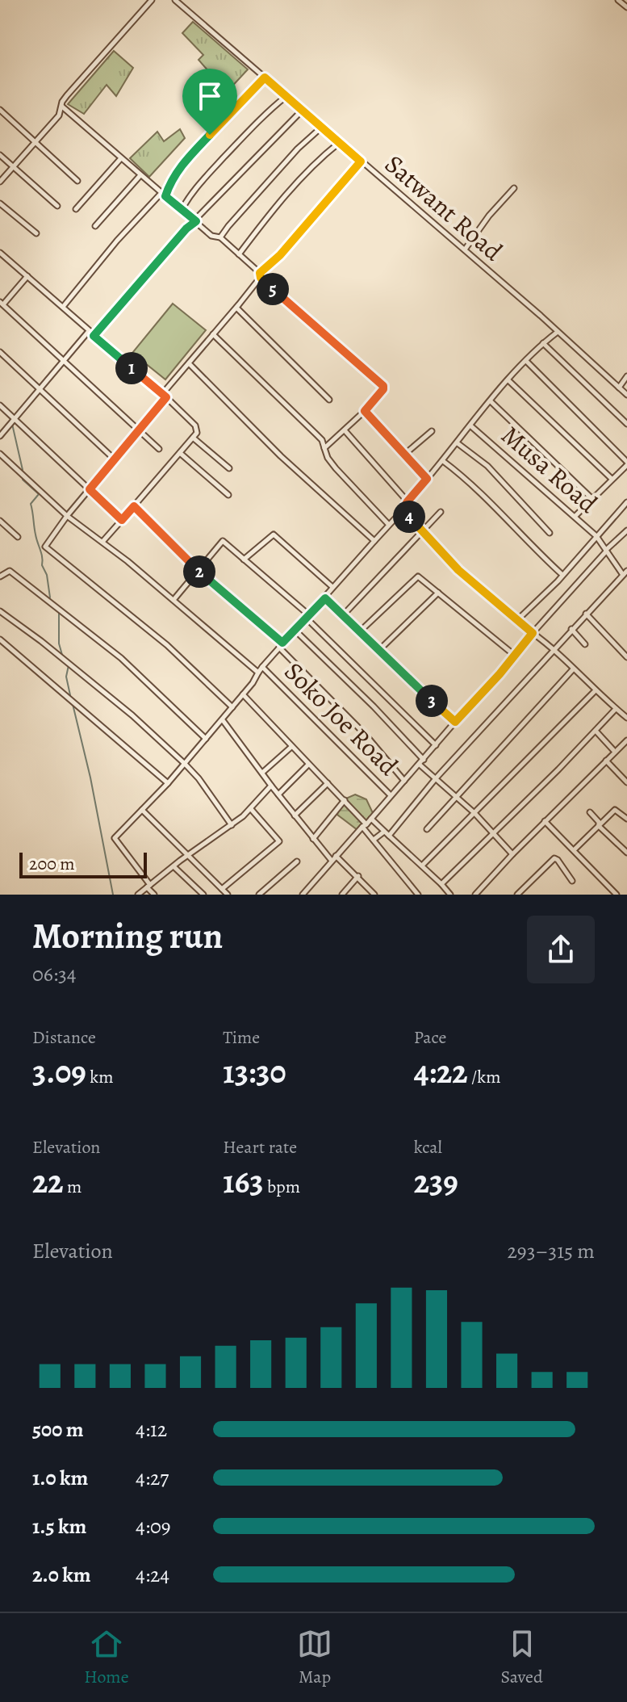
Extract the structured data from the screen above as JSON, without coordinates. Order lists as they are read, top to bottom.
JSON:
{
  "streets": {
    "street": ["Satwant Road", "Musa Road", "Soko Joe Road"]
  },
  "scale_bar": "200 m",
  "page": {
    "pins": [
      "5",
      "1",
      "4",
      "2",
      "3"
    ],
    "scale": "200 m",
    "heading": ["Morning run", "06:34"],
    "stats": [
      ["Distance", "3.09 km"],
      ["Time", "13:30"],
      ["Pace", "4:22 /km"],
      ["Elevation", "22 m"],
      ["Heart rate", "163 bpm"],
      ["kcal", "239"]
    ],
    "chart": ["Elevation", "293–315 m"],
    "list": [
      {
        "name": "500 m",
        "note": "4:12"
      },
      {
        "name": "1.0 km",
        "note": "4:27"
      },
      {
        "name": "1.5 km",
        "note": "4:09"
      },
      {
        "name": "2.0 km",
        "note": "4:24"
      }
    ],
    "tabs": ["Home", "Map", "Saved"]
  }
}
